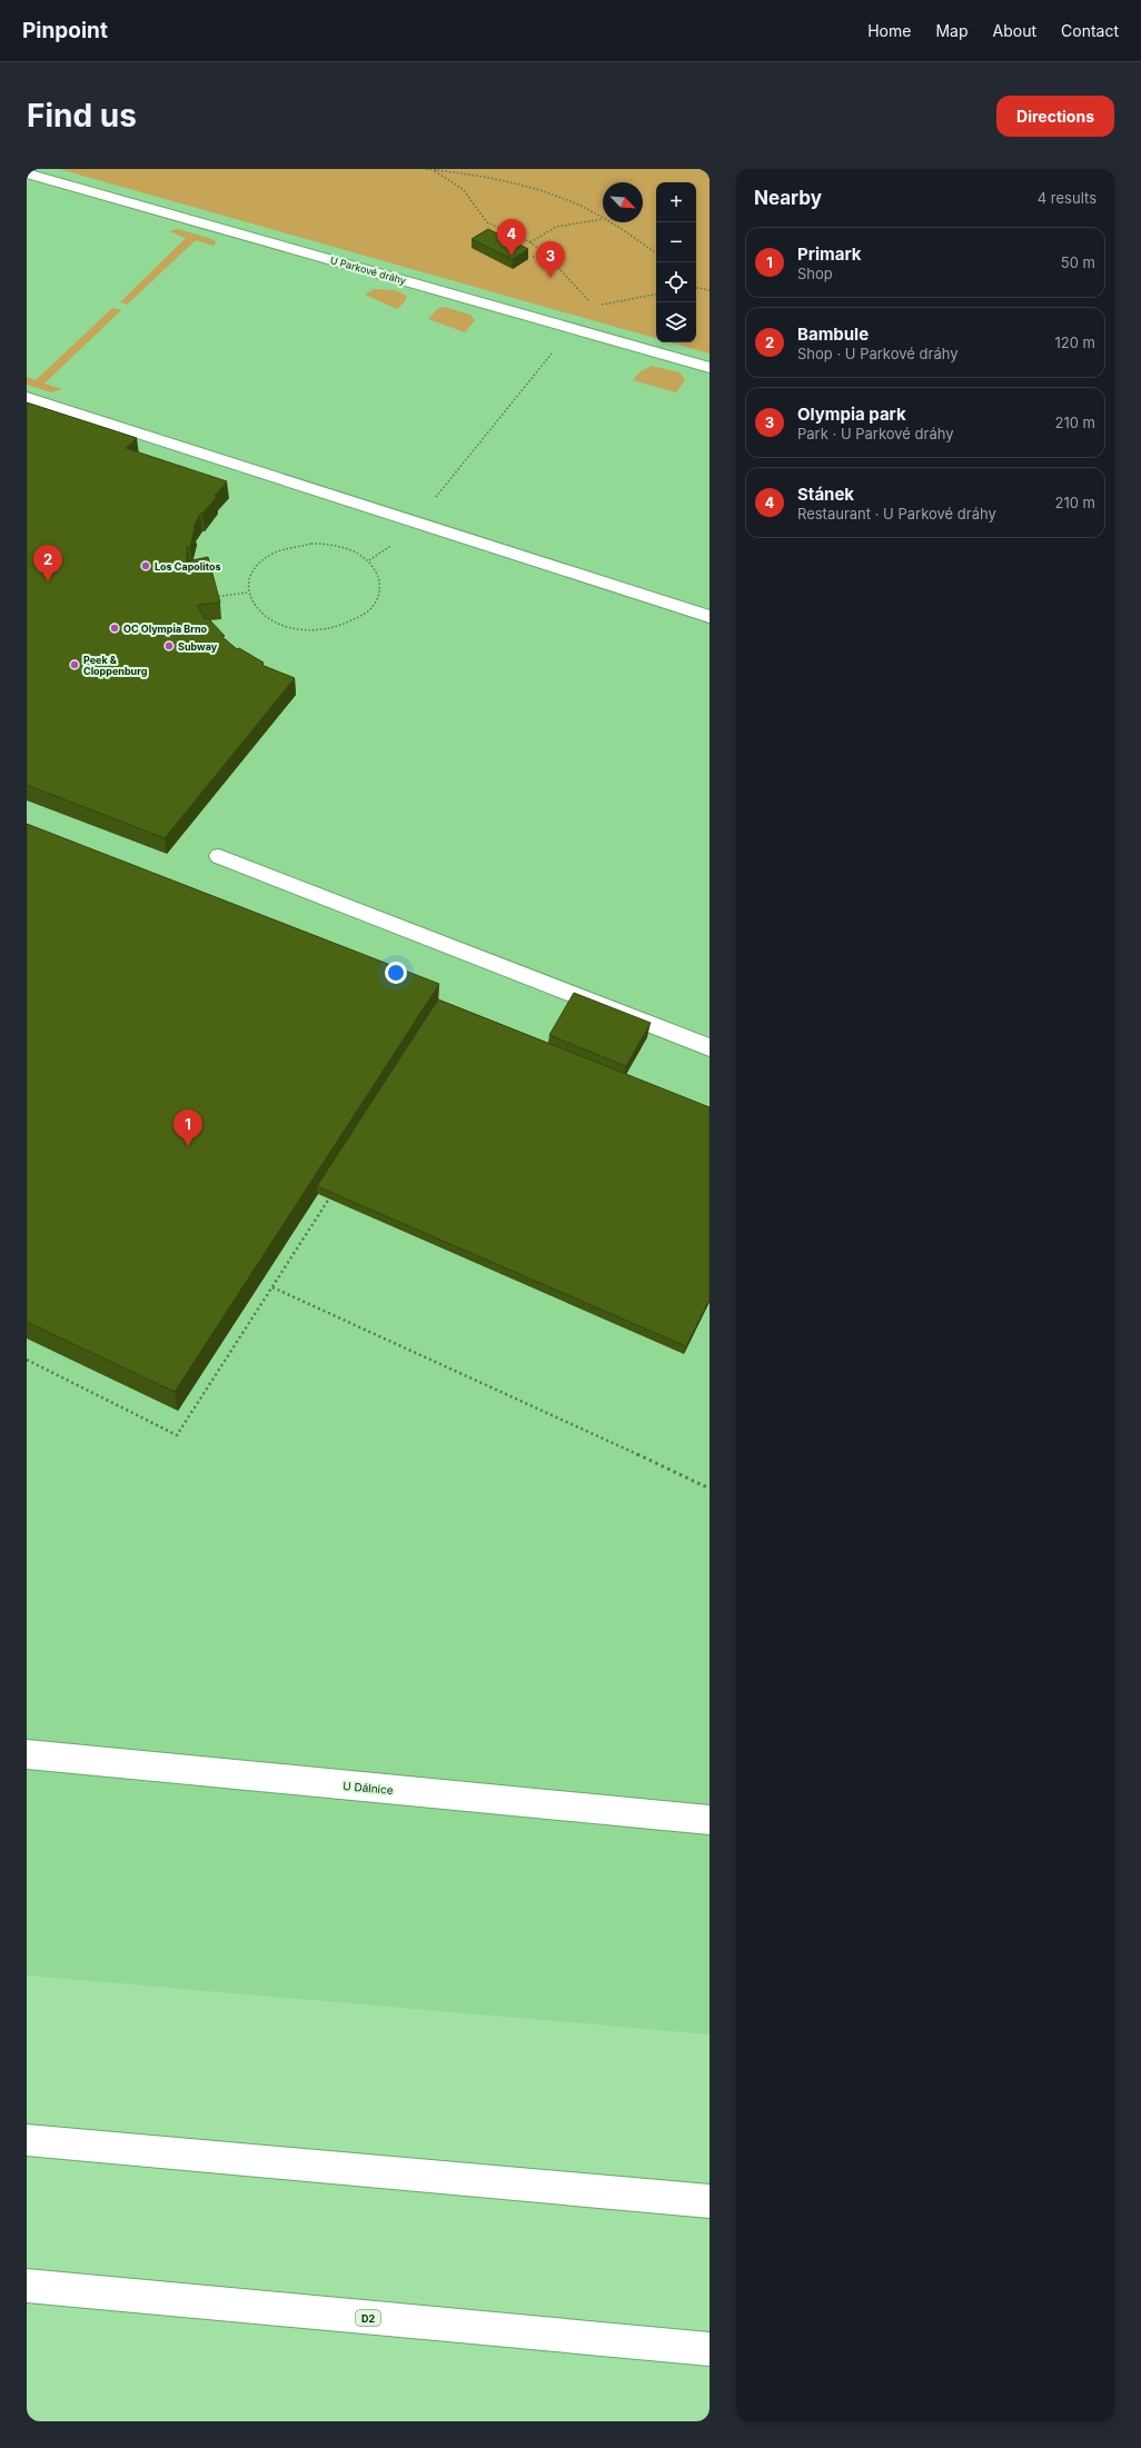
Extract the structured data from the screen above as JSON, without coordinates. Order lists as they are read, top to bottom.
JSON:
{
  "streets": {
    "main road": ["U Parkové dráhy", "U Dálnice", "D2"]
  },
  "places": [
    "Los Capolitos",
    "OC Olympia Brno",
    "Subway",
    "Peek & Cloppenburg"
  ],
  "north": "bottom right",
  "page": {
    "header": "Pinpoint",
    "nav": [
      "Home",
      "Map",
      "About",
      "Contact"
    ],
    "buttons": "Directions",
    "title": "Find us",
    "heading": ["Nearby", "4 results"],
    "map_buttons": ["+", "−"],
    "pins": [
      "4",
      "3",
      "2",
      "1"
    ],
    "list": [
      {
        "mark": "1",
        "name": "Primark",
        "note": "Shop",
        "value": "50 m"
      },
      {
        "mark": "2",
        "name": "Bambule",
        "note": "Shop · U Parkové dráhy",
        "value": "120 m"
      },
      {
        "mark": "3",
        "name": "Olympia park",
        "note": "Park · U Parkové dráhy",
        "value": "210 m"
      },
      {
        "mark": "4",
        "name": "Stánek",
        "note": "Restaurant · U Parkové dráhy",
        "value": "210 m"
      }
    ]
  }
}
